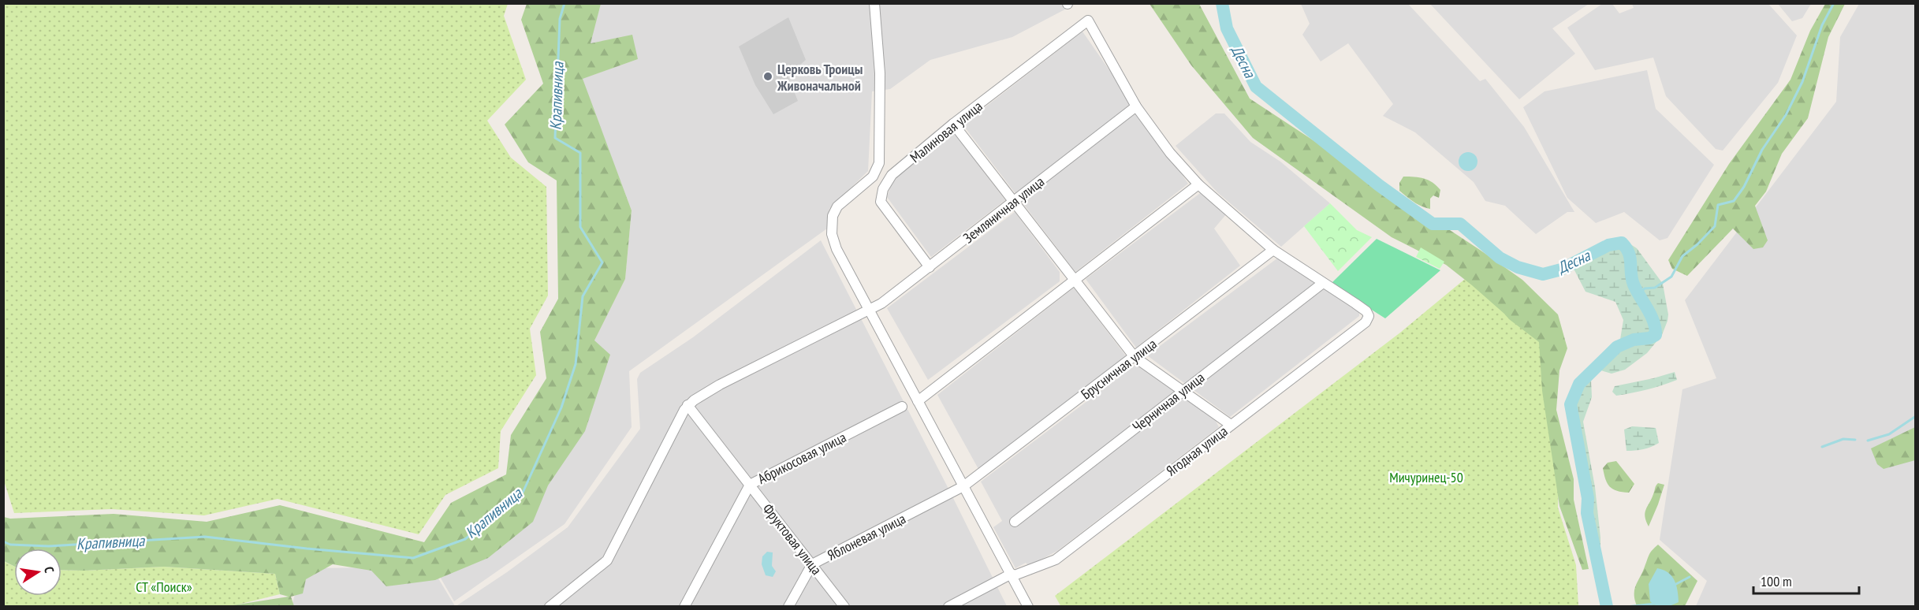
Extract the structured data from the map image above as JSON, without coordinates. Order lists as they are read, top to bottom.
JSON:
{
  "streets": {
    "street": [
      "Малиновая улица",
      "Земляничная улица",
      "Брусничная улица",
      "Черничная улица",
      "Ягодная улица",
      "Абрикосовая улица",
      "Яблоневая улица",
      "Фруктовая улица"
    ]
  },
  "crossings": [
    ["Малиновая улица", "Земляничная улица"],
    ["Брусничная улица", "Яблоневая улица"],
    ["Черничная улица", "Ягодная улица"],
    ["Абрикосовая улица", "Фруктовая улица"],
    ["Яблоневая улица", "Фруктовая улица"]
  ],
  "water": ["Десна", "Крапивница"],
  "parks": ["Мичуринец-50", "СТ «Поиск»"],
  "places": ["Церковь Троицы Живоначальной"],
  "scale_bar": "100 m",
  "north": "right"
}
